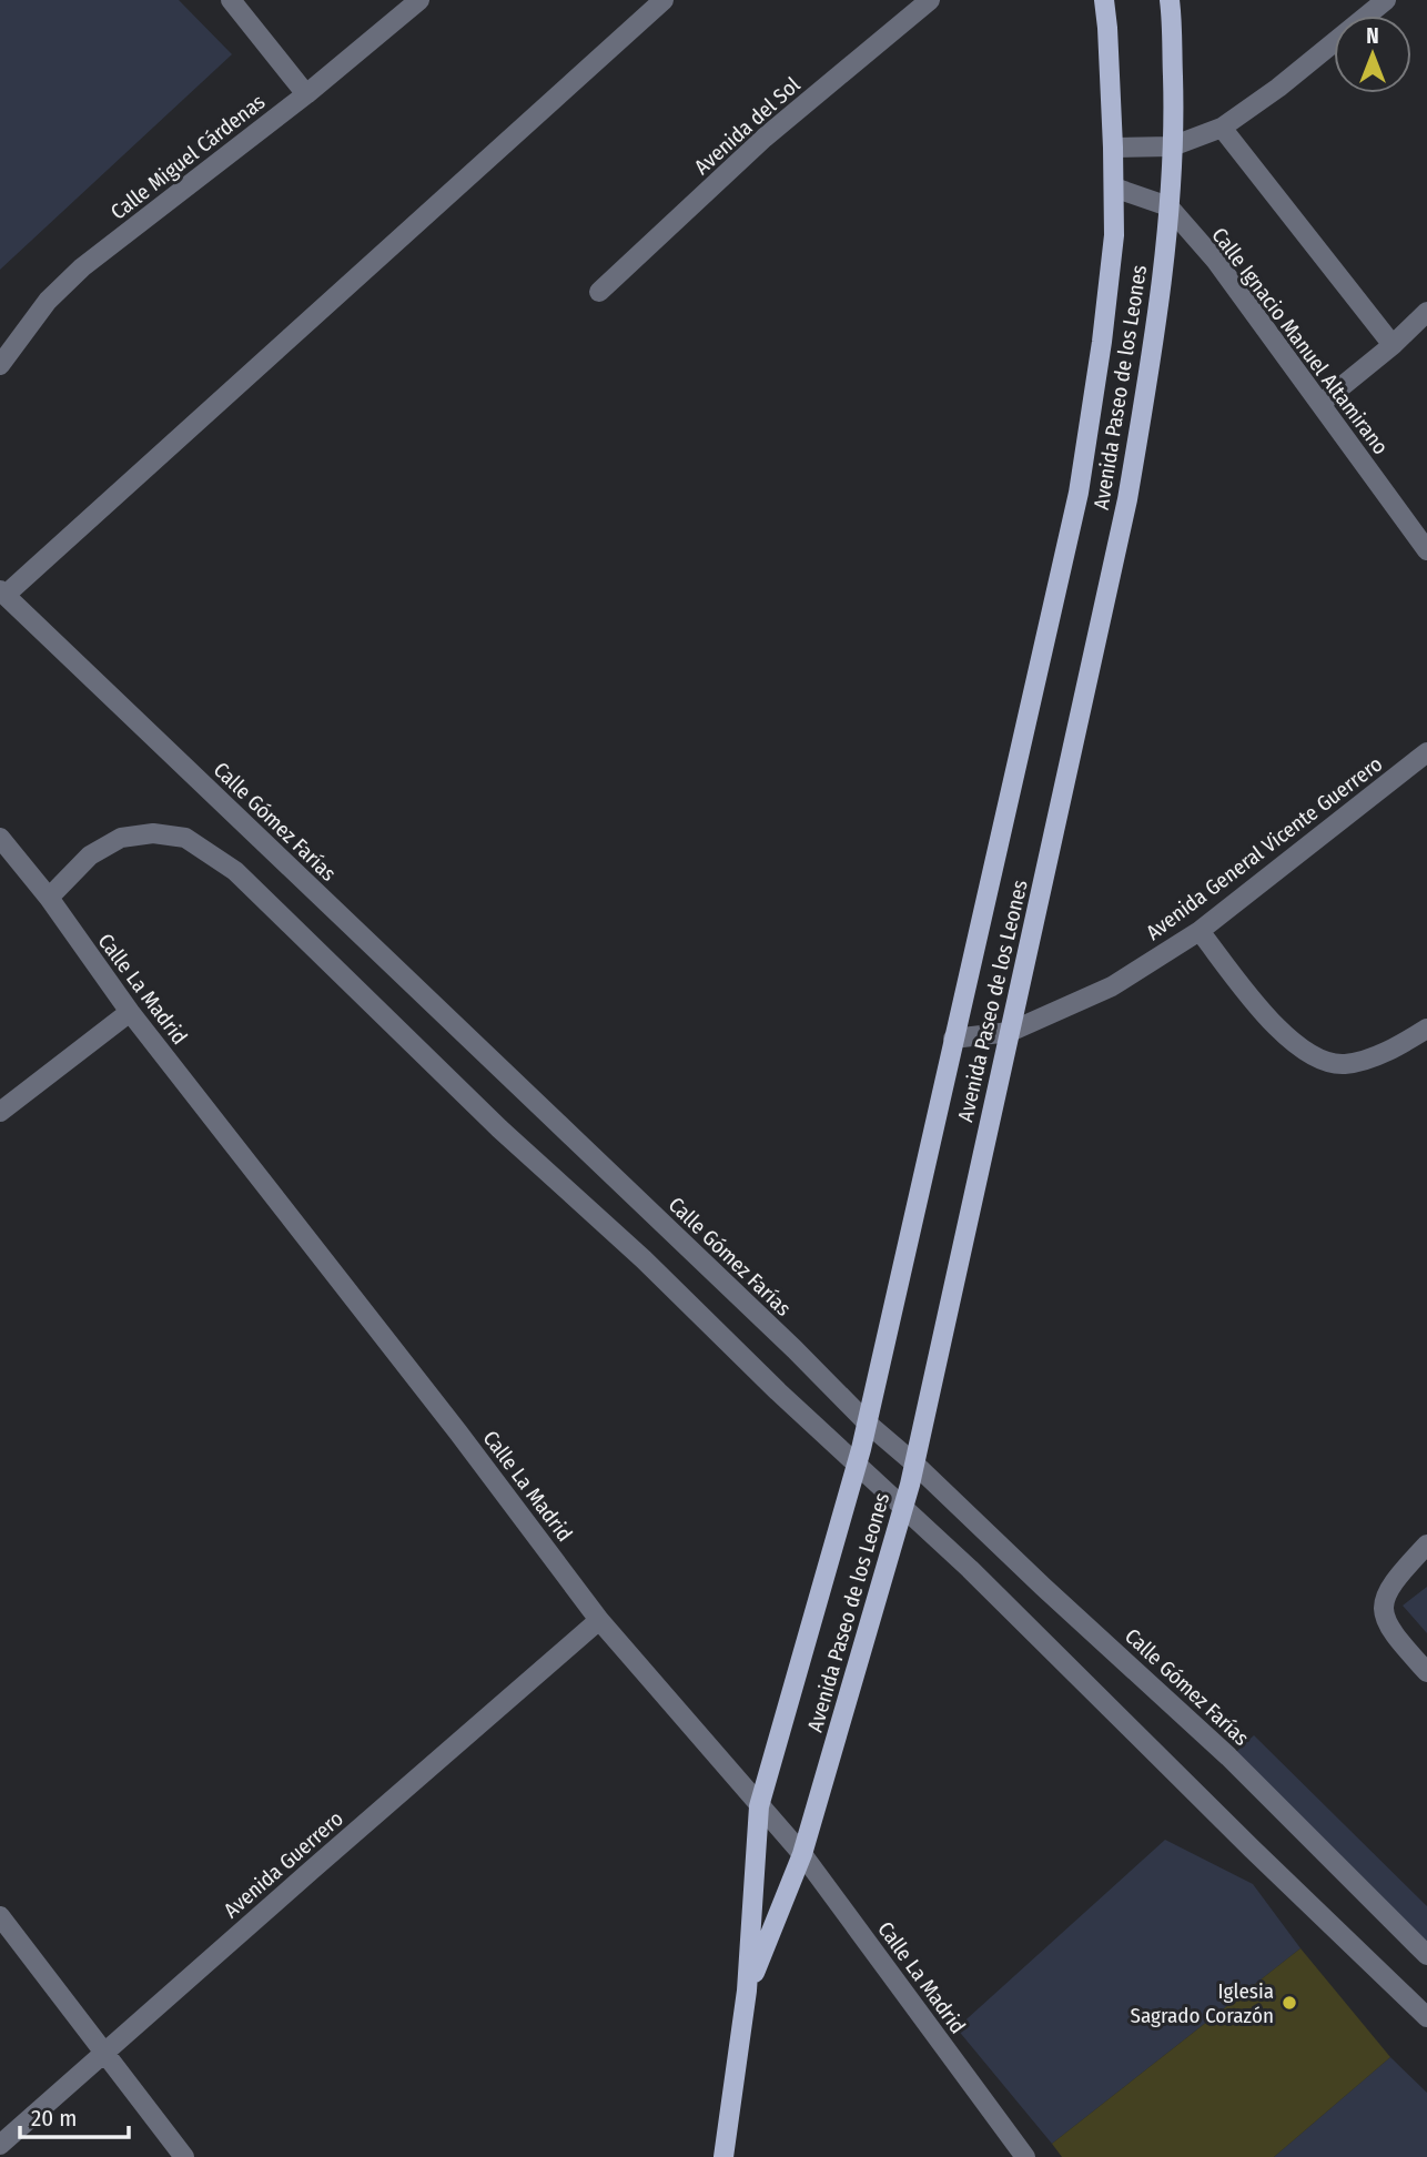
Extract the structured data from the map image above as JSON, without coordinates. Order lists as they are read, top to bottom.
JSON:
{
  "streets": {
    "main road": ["Avenida Paseo de los Leones"],
    "street": [
      "Avenida del Sol",
      "Calle Miguel Cárdenas",
      "Calle Ignacio Manuel Altamirano",
      "Calle Gómez Farías",
      "Avenida General Vicente Guerrero",
      "Calle La Madrid",
      "Avenida Guerrero"
    ]
  },
  "crossings": [
    ["Calle Ignacio Manuel Altamirano", "Avenida Paseo de los Leones"],
    ["Avenida Paseo de los Leones", "Calle Gómez Farías"],
    ["Avenida Paseo de los Leones", "Avenida General Vicente Guerrero"],
    ["Avenida Paseo de los Leones", "Calle La Madrid"],
    ["Calle La Madrid", "Avenida Guerrero"]
  ],
  "places": ["Iglesia Sagrado Corazón"],
  "scale_bar": "20 m",
  "north": "top"
}
